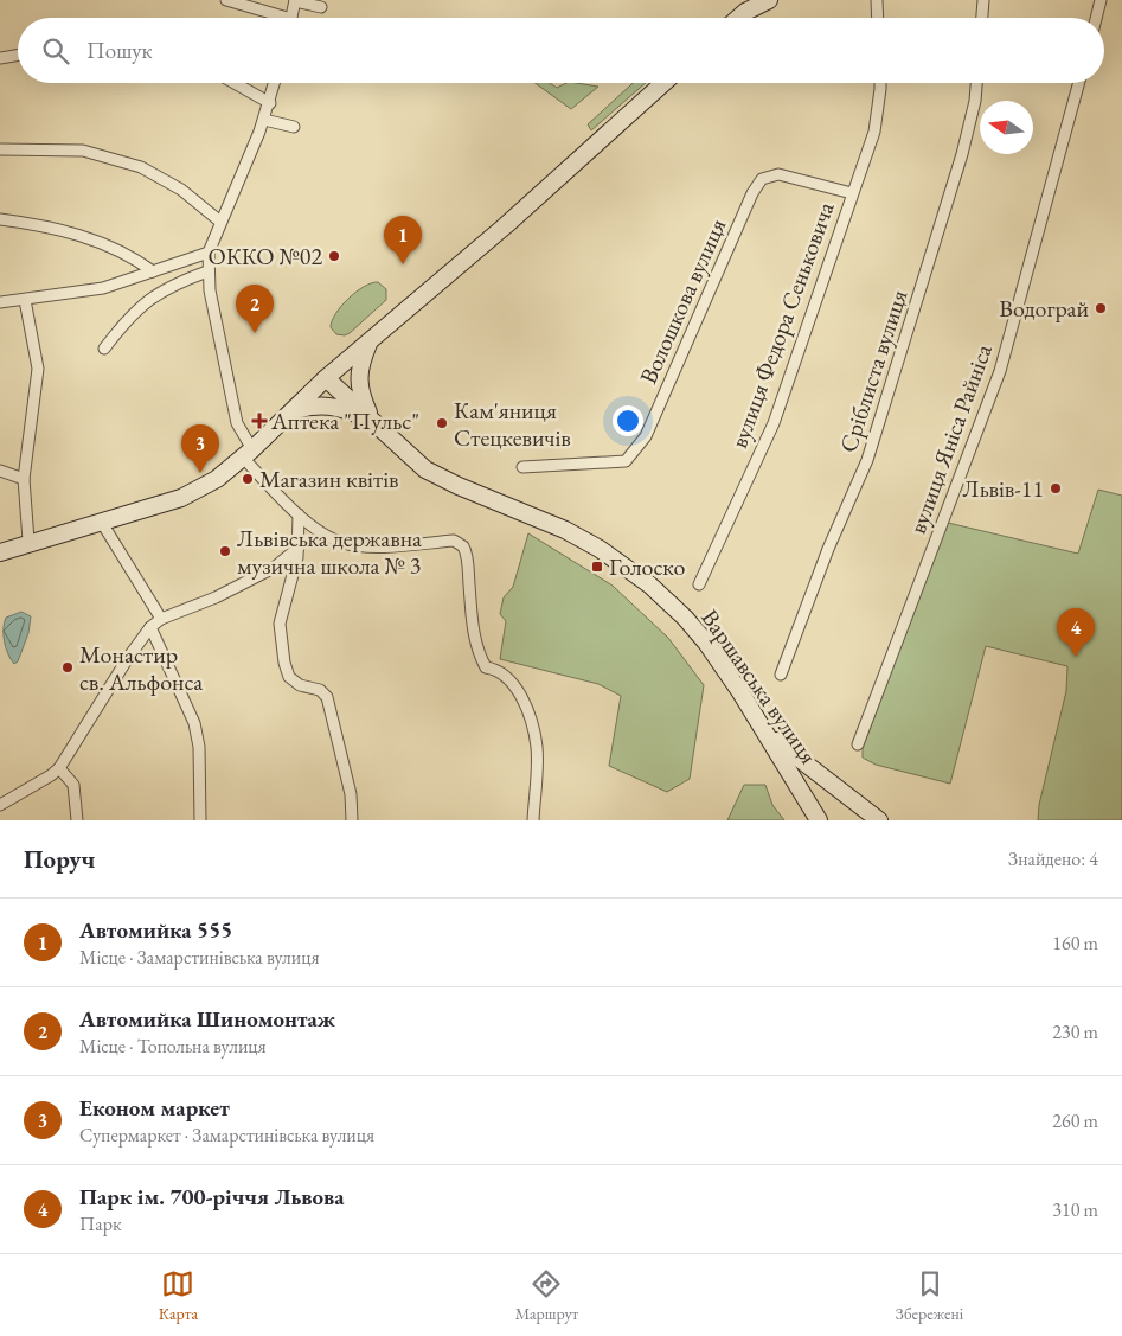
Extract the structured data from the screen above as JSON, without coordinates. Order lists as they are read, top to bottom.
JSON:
{
  "streets": {
    "main road": ["Варшавська вулиця"],
    "street": [
      "Волошкова вулиця",
      "вулиця Федора Сеньковича",
      "Сріблиста вулиця",
      "вулиця Яніса Райніса"
    ]
  },
  "crossings": [
    ["Волошкова вулиця", "вулиця Федора Сеньковича"]
  ],
  "places": {
    "other": [
      "ОККО №02",
      "Водограй",
      "Кам'яниця Стецкевичів",
      "Магазин квітів",
      "Львів-11",
      "Львівська державна музична школа № 3",
      "Монастир св. Альфонса"
    ],
    "health": ["Аптека \"Пульс\""],
    "transit": ["Голоско"]
  },
  "north": "left",
  "page": {
    "search": "Пошук",
    "pins": [
      "1",
      "2",
      "3",
      "4"
    ],
    "heading": ["Поруч", "Знайдено: 4"],
    "list": [
      {
        "mark": "1",
        "name": "Автомийка 555",
        "note": "Місце · Замарстинівська вулиця",
        "value": "160 m"
      },
      {
        "mark": "2",
        "name": "Автомийка Шиномонтаж",
        "note": "Місце · Топольна вулиця",
        "value": "230 m"
      },
      {
        "mark": "3",
        "name": "Економ маркет",
        "note": "Супермаркет · Замарстинівська вулиця",
        "value": "260 m"
      },
      {
        "mark": "4",
        "name": "Парк ім. 700-річчя Львова",
        "note": "Парк",
        "value": "310 m"
      }
    ],
    "nav": ["Карта", "Маршрут", "Збережені"]
  }
}
